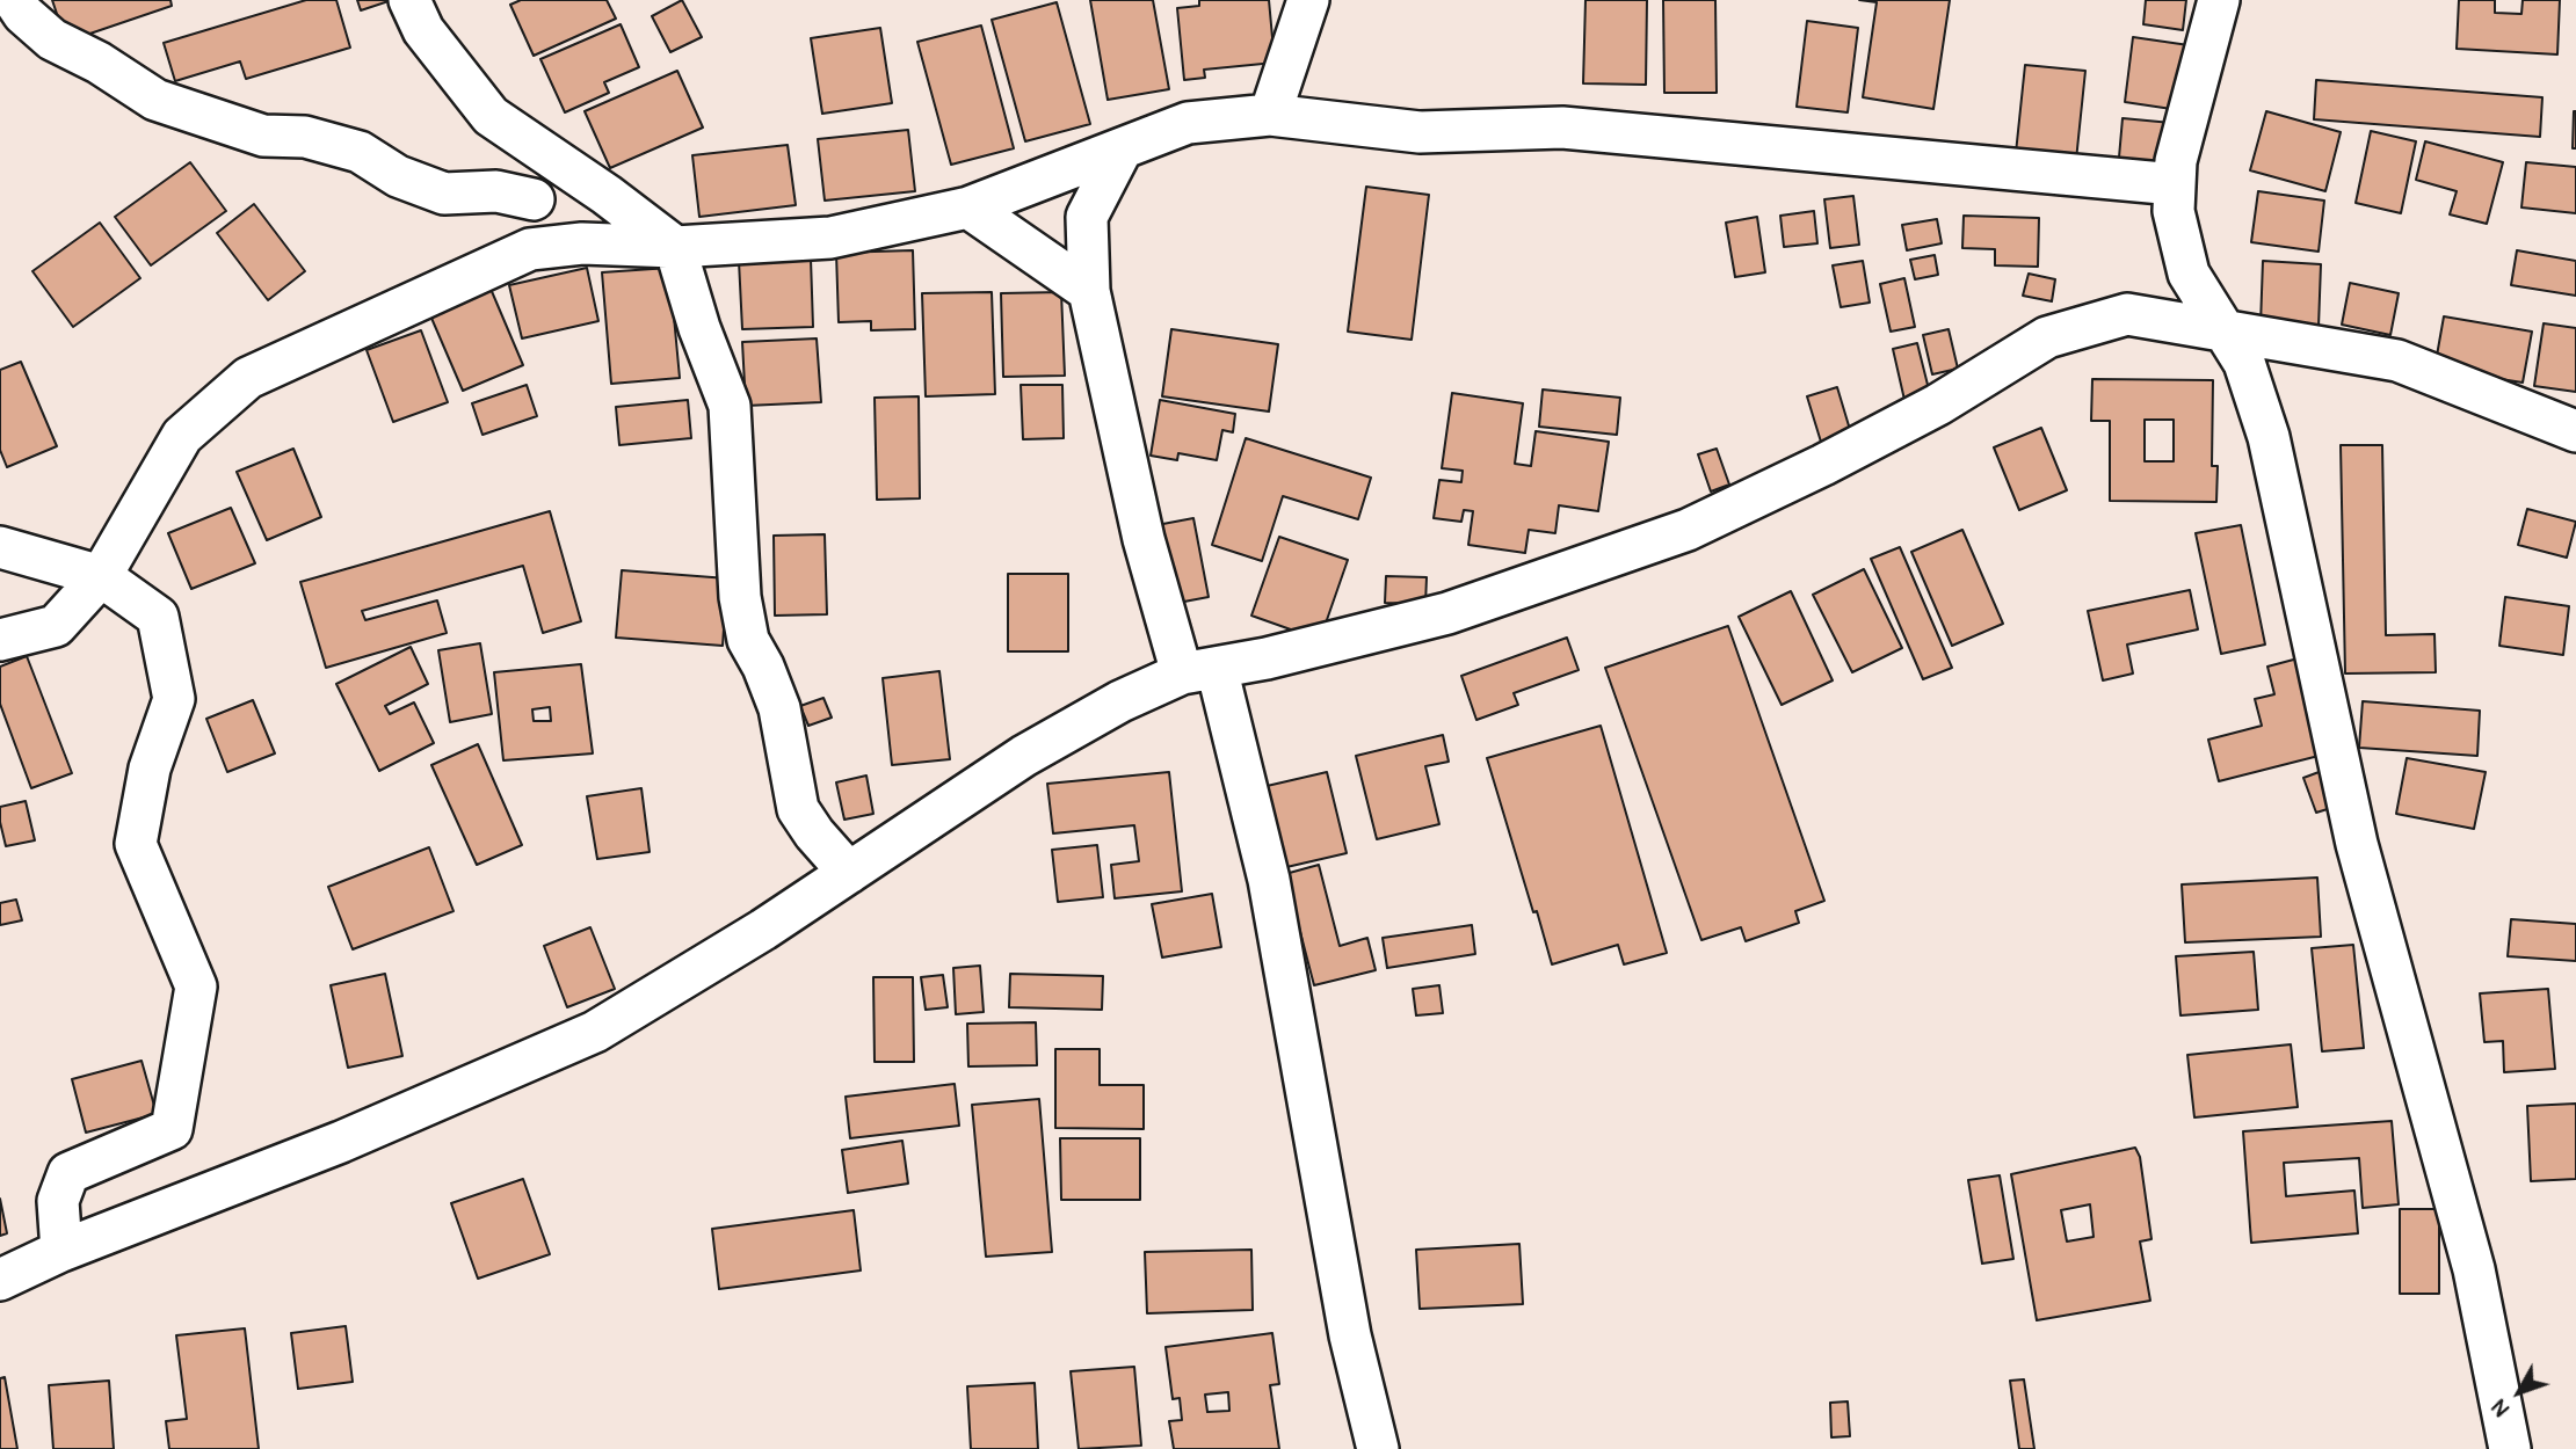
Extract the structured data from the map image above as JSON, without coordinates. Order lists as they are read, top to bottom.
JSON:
{
  "north": "bottom left"
}
